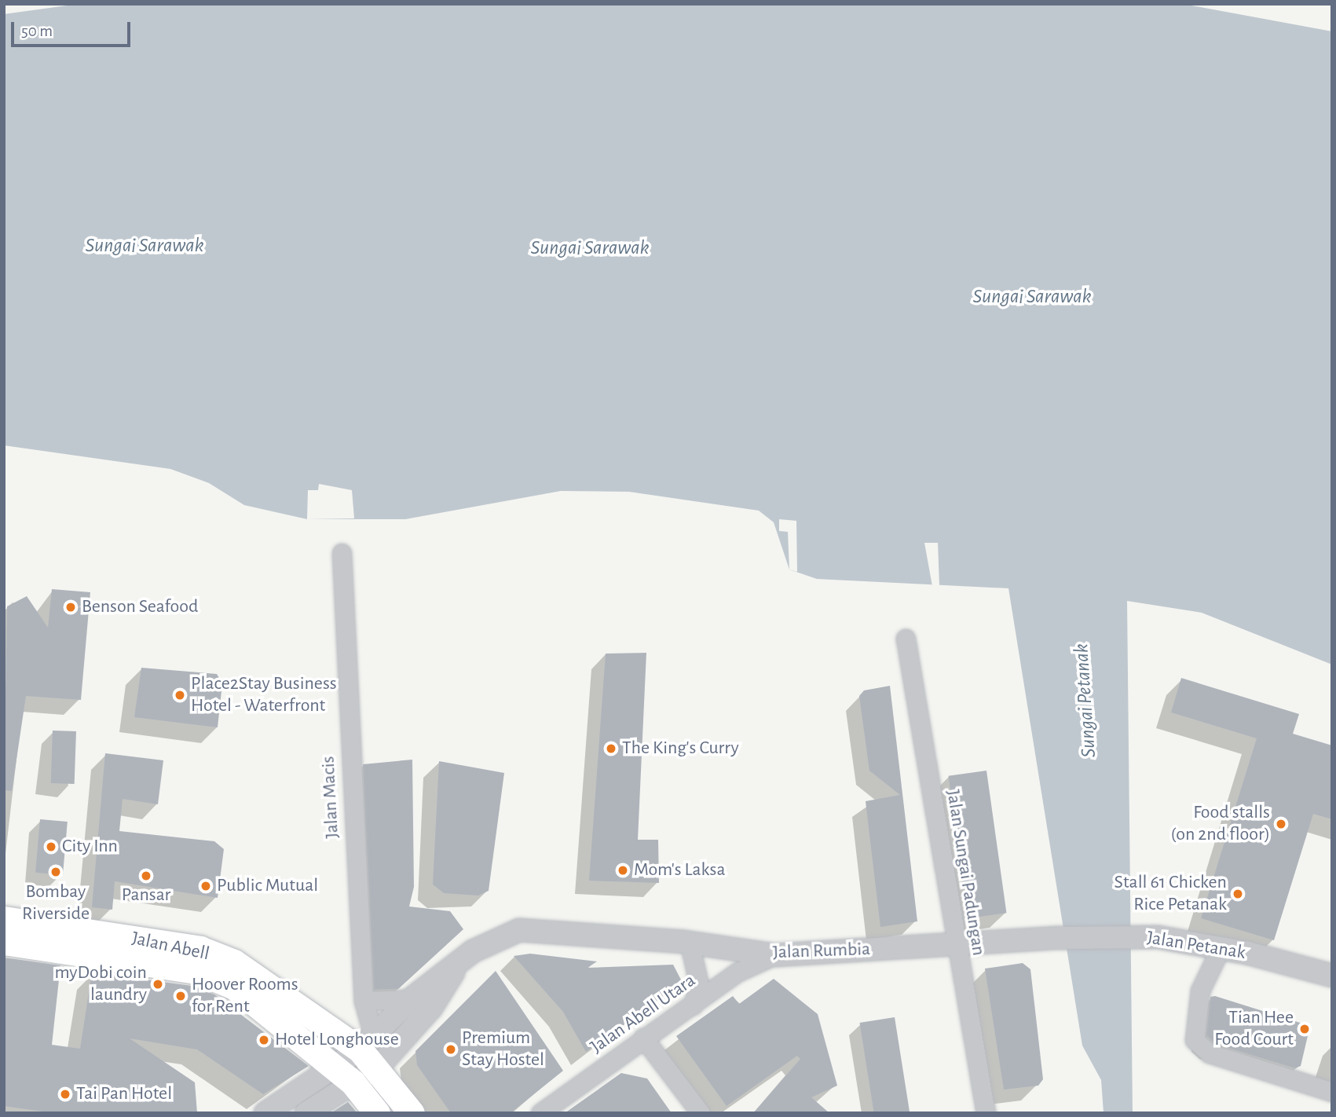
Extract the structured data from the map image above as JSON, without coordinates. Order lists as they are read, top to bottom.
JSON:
{
  "streets": {
    "main road": ["Jalan Abell"],
    "street": [
      "Jalan Macis",
      "Jalan Sungai Padungan",
      "Jalan Petanak",
      "Jalan Rumbia",
      "Jalan Abell Utara"
    ]
  },
  "crossings": [
    ["Jalan Macis", "Jalan Abell"],
    ["Jalan Sungai Padungan", "Jalan Rumbia"],
    ["Jalan Petanak", "Jalan Rumbia"],
    ["Jalan Rumbia", "Jalan Abell Utara"]
  ],
  "water": ["Sungai Sarawak", "Sungai Petanak"],
  "places": [
    "Benson Seafood",
    "Place2Stay Business Hotel - Waterfront",
    "The King's Curry",
    "Food stalls (on 2nd floor)",
    "City Inn",
    "Mom's Laksa",
    "Bombay Riverside",
    "Pansar",
    "Public Mutual",
    "Stall 61 Chicken Rice Petanak",
    "myDobi coin laundry",
    "Hoover Rooms for Rent",
    "Tian Hee Food Court",
    "Hotel Longhouse",
    "Premium Stay Hostel",
    "Tai Pan Hotel"
  ],
  "scale_bar": "50 m"
}
